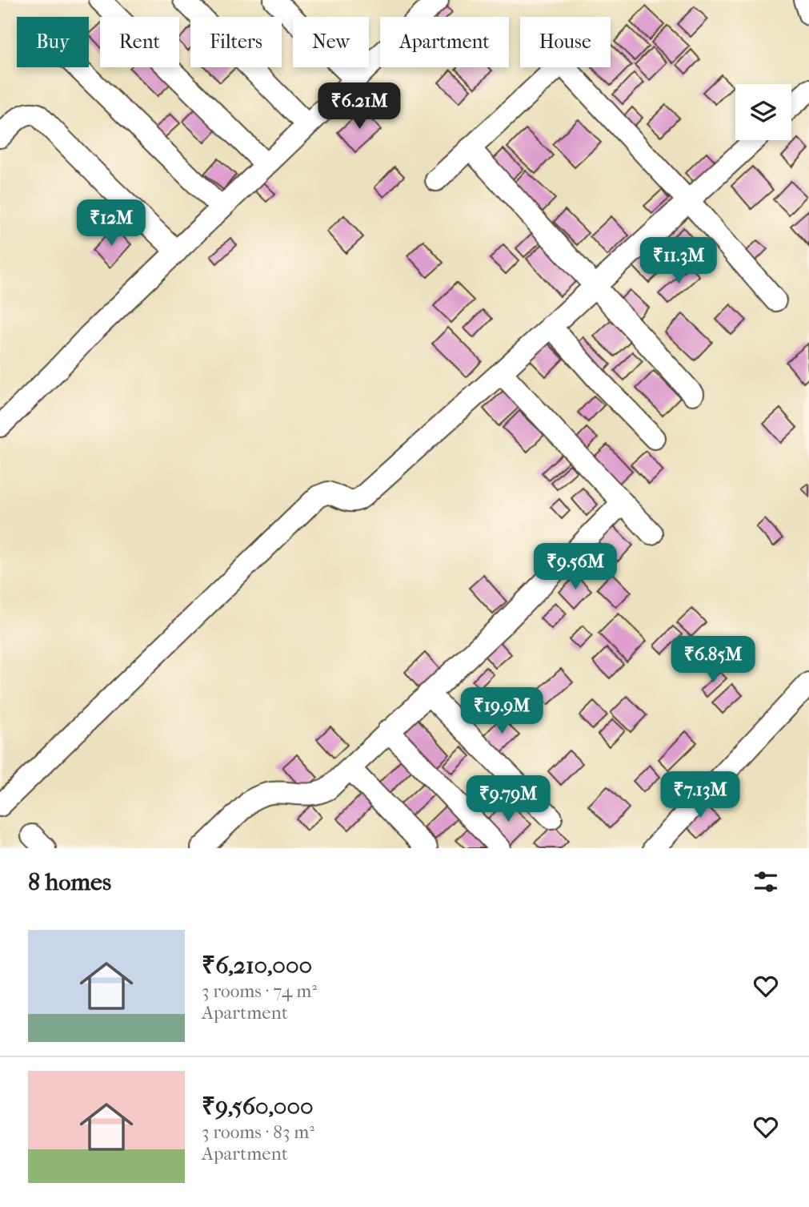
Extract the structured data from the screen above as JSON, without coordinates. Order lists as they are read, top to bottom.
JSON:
{
  "page": {
    "chip": [
      "Buy",
      "Rent",
      "Filters",
      "New",
      "Apartment",
      "House"
    ],
    "price": [
      "₹6.21M",
      "₹12M",
      "₹11.3M",
      "₹9.56M",
      "₹6.85M",
      "₹19.9M",
      "₹7.13M",
      "₹9.79M"
    ],
    "heading": "8 homes",
    "list": [
      {
        "name": "₹6,210,000",
        "note": "3 rooms · 74 m² · Apartment"
      },
      {
        "name": "₹9,560,000",
        "note": "3 rooms · 83 m² · Apartment"
      }
    ]
  }
}
